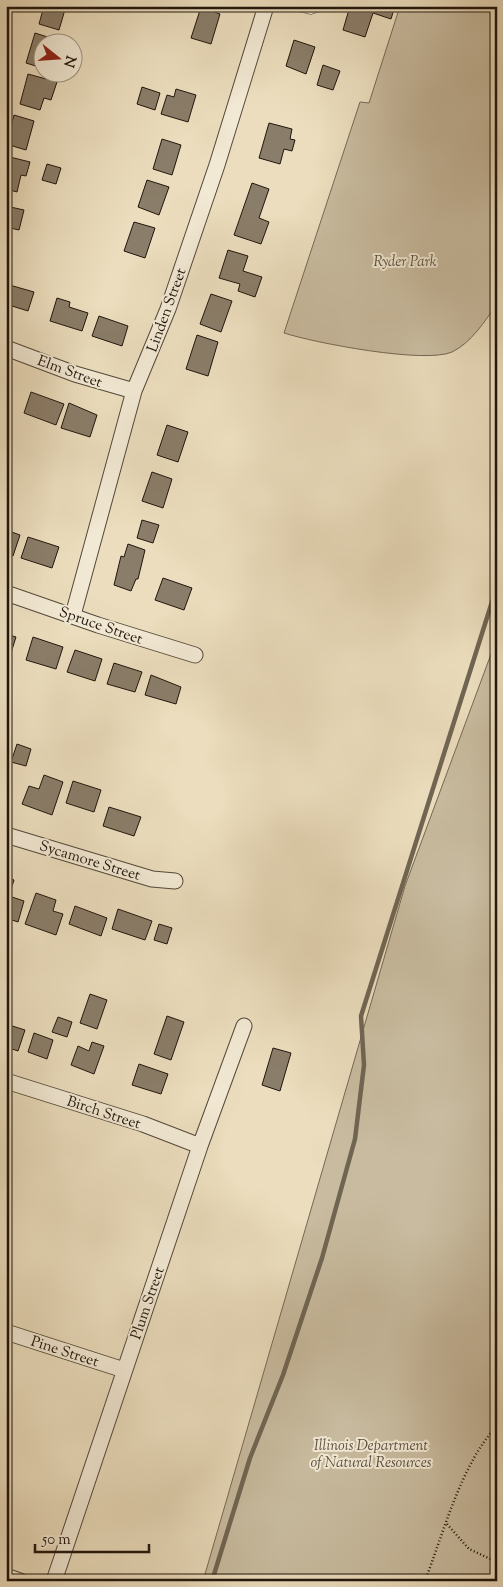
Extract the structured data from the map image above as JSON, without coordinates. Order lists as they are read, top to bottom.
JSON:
{
  "streets": {
    "street": [
      "Linden Street",
      "Elm Street",
      "Spruce Street",
      "Sycamore Street",
      "Birch Street",
      "Plum Street",
      "Pine Street"
    ]
  },
  "crossings": [
    ["Linden Street", "Elm Street"],
    ["Linden Street", "Spruce Street"],
    ["Birch Street", "Plum Street"],
    ["Plum Street", "Pine Street"]
  ],
  "parks": ["Ryder Park", "Illinois Department of Natural Resources"],
  "scale_bar": "50 m",
  "north": "right"
}
